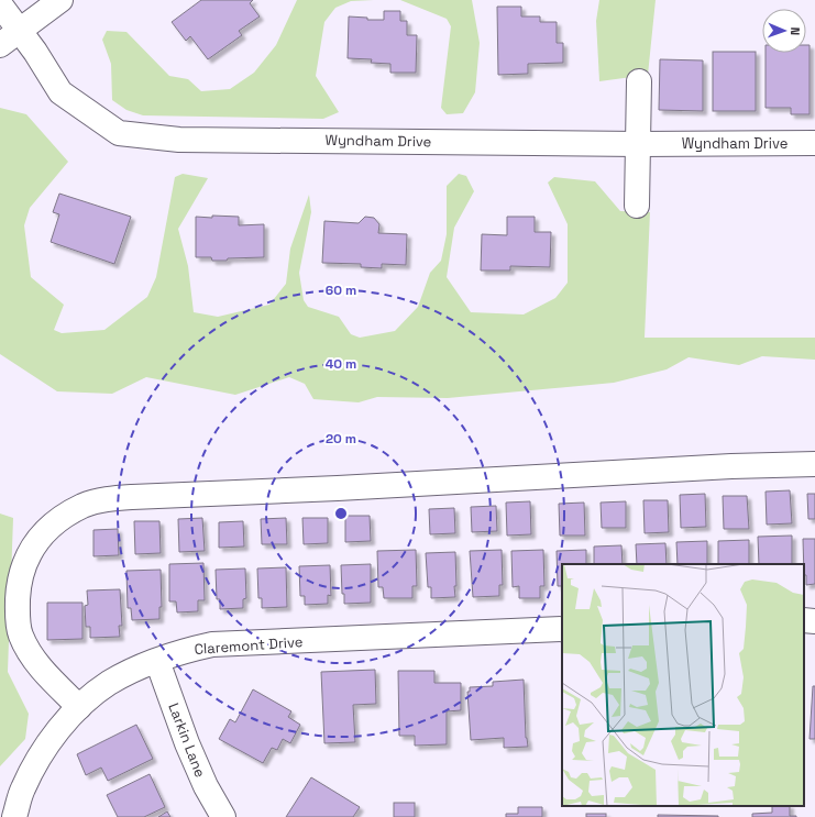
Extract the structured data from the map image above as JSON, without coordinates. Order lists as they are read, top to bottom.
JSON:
{
  "streets": {
    "street": ["Wyndham Drive", "Claremont Drive", "Larkin Lane"]
  },
  "crossings": [
    ["Claremont Drive", "Larkin Lane"]
  ],
  "north": "right",
  "rings": ["60 m", "40 m", "20 m"]
}
